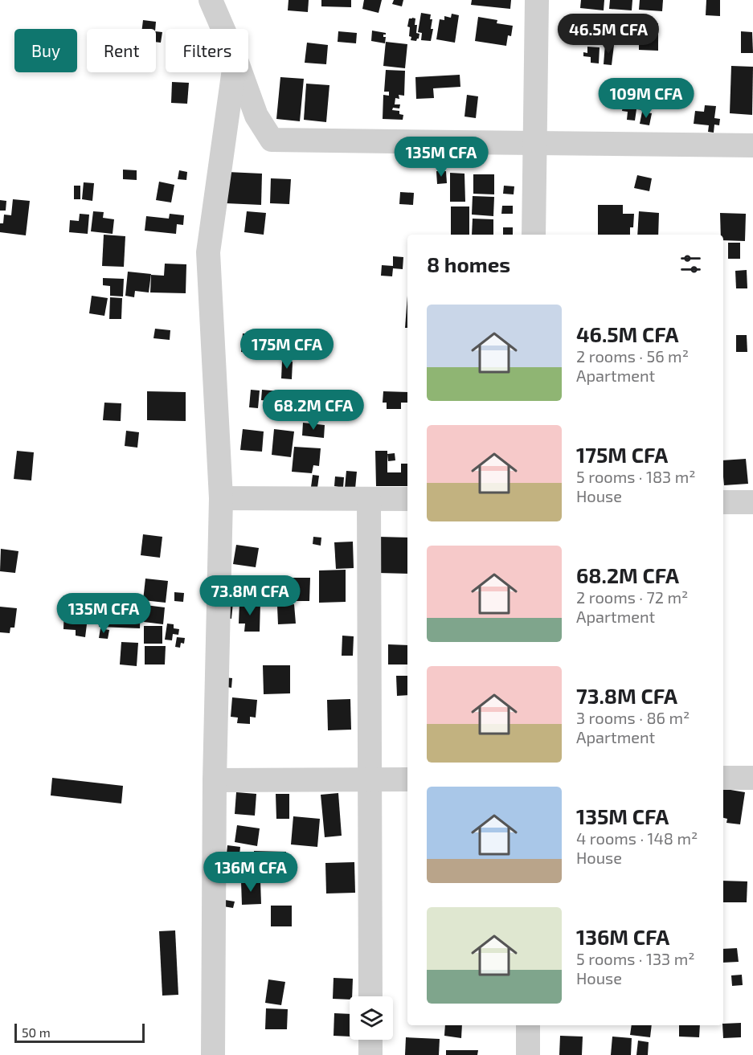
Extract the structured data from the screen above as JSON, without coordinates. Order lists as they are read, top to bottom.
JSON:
{
  "scale_bar": "50 m",
  "page": {
    "price": [
      "46.5M CFA",
      "109M CFA",
      "135M CFA",
      "175M CFA",
      "68.2M CFA",
      "73.8M CFA",
      "135M CFA",
      "136M CFA"
    ],
    "chip": ["Buy", "Rent", "Filters"],
    "heading": "8 homes",
    "list": [
      {
        "name": "46.5M CFA",
        "note": "2 rooms · 56 m² · Apartment"
      },
      {
        "name": "175M CFA",
        "note": "5 rooms · 183 m² · House"
      },
      {
        "name": "68.2M CFA",
        "note": "2 rooms · 72 m² · Apartment"
      },
      {
        "name": "73.8M CFA",
        "note": "3 rooms · 86 m² · Apartment"
      },
      {
        "name": "135M CFA",
        "note": "4 rooms · 148 m² · House"
      },
      {
        "name": "136M CFA",
        "note": "5 rooms · 133 m² · House"
      }
    ],
    "scale": "50 m"
  }
}
